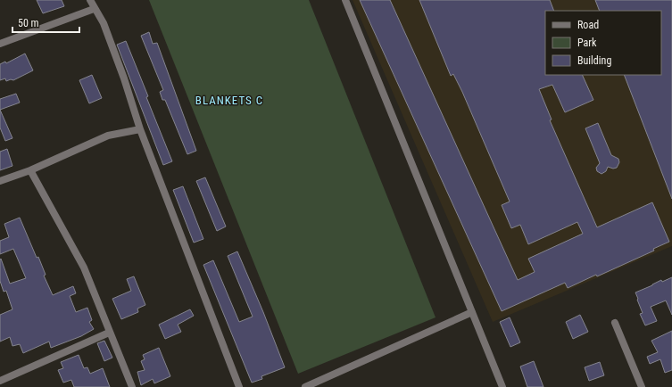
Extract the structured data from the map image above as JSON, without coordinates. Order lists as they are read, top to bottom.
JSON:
{
  "districts": ["BLANKETS C"],
  "legend": ["Road", "Park", "Building"],
  "scale_bar": "50 m"
}
